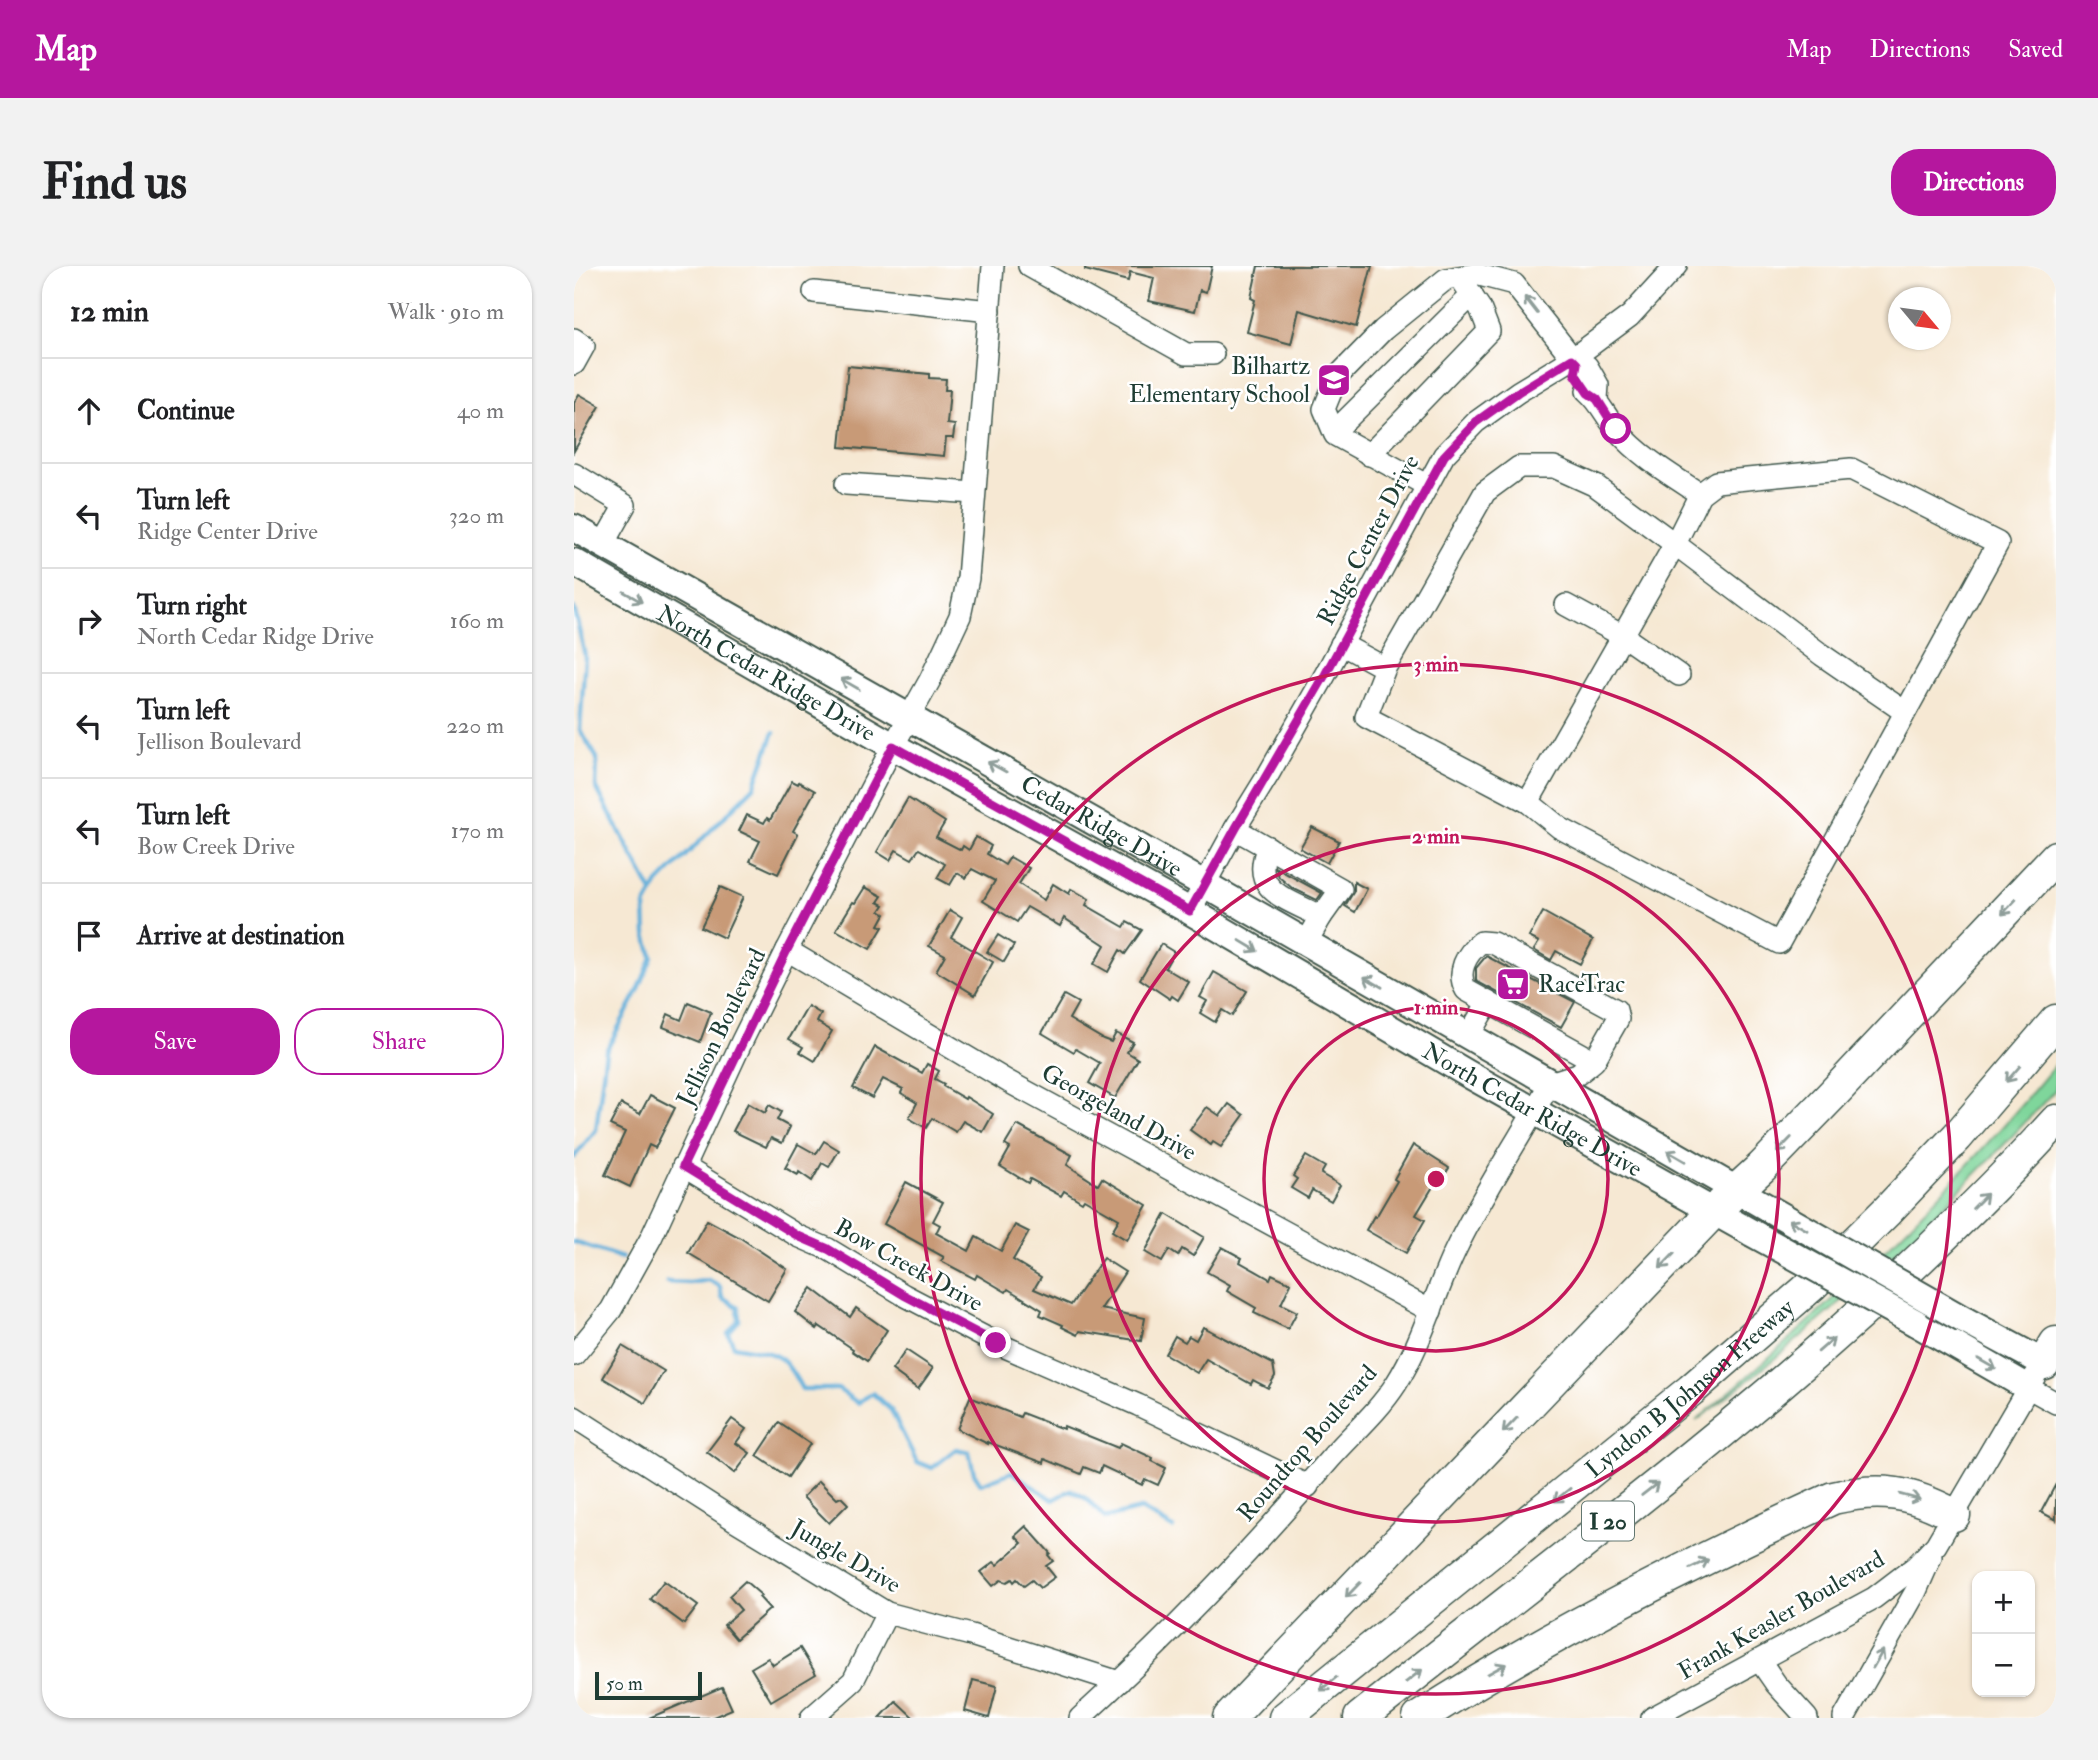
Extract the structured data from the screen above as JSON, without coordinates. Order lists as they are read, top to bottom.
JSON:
{
  "streets": {
    "highway": ["Lyndon B Johnson Freeway", "I 20"],
    "main road": ["North Cedar Ridge Drive", "Cedar Ridge Drive"],
    "street": [
      "Ridge Center Drive",
      "Jellison Boulevard",
      "Georgeland Drive",
      "Bow Creek Drive",
      "Roundtop Boulevard",
      "Jungle Drive",
      "Frank Keasler Boulevard"
    ]
  },
  "crossings": [
    ["Ridge Center Drive", "North Cedar Ridge Drive"],
    ["Ridge Center Drive", "Cedar Ridge Drive"],
    ["North Cedar Ridge Drive", "Cedar Ridge Drive"],
    ["North Cedar Ridge Drive", "Jellison Boulevard"],
    ["North Cedar Ridge Drive", "Roundtop Boulevard"],
    ["North Cedar Ridge Drive", "Frank Keasler Boulevard"],
    ["Cedar Ridge Drive", "Jellison Boulevard"],
    ["Cedar Ridge Drive", "Roundtop Boulevard"],
    ["Jellison Boulevard", "Georgeland Drive"],
    ["Jellison Boulevard", "Bow Creek Drive"],
    ["Georgeland Drive", "Roundtop Boulevard"],
    ["Bow Creek Drive", "Roundtop Boulevard"],
    ["Roundtop Boulevard", "Jungle Drive"]
  ],
  "one_way": ["Cedar Ridge Drive"],
  "places": {
    "school or university": ["Bilhartz Elementary School"],
    "supermarket": ["RaceTrac"]
  },
  "scale_bar": "50 m",
  "north": "bottom right",
  "page": {
    "header": "Map",
    "nav": ["Map", "Directions", "Saved"],
    "buttons": [
      "Directions",
      ["Save", "Share"]
    ],
    "title": "Find us",
    "heading": ["12 min", "Walk · 910 m"],
    "list": [
      ["Continue", "40 m"],
      ["Turn left", "Ridge Center Drive", "320 m"],
      ["Turn right", "North Cedar Ridge Drive", "160 m"],
      ["Turn left", "Jellison Boulevard", "220 m"],
      ["Turn left", "Bow Creek Drive", "170 m"],
      "Arrive at destination"
    ],
    "map_buttons": ["+", "−"],
    "scale": "50 m"
  },
  "rings": ["3 min", "2 min", "1 min"]
}
